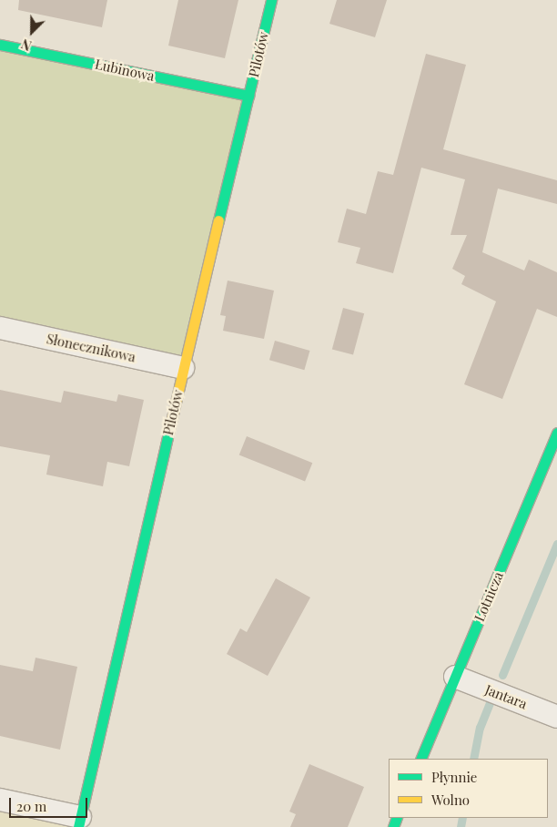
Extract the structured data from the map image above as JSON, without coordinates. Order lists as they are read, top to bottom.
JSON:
{
  "streets": {
    "street": [
      "Pilotów",
      "Łubinowa",
      "Słonecznikowa",
      "Lotnicza",
      "Jantara"
    ]
  },
  "crossings": [
    ["Pilotów", "Łubinowa"],
    ["Pilotów", "Słonecznikowa"],
    ["Lotnicza", "Jantara"]
  ],
  "legend": ["Płynnie", "Wolno"],
  "scale_bar": "20 m",
  "north": "bottom left"
}
